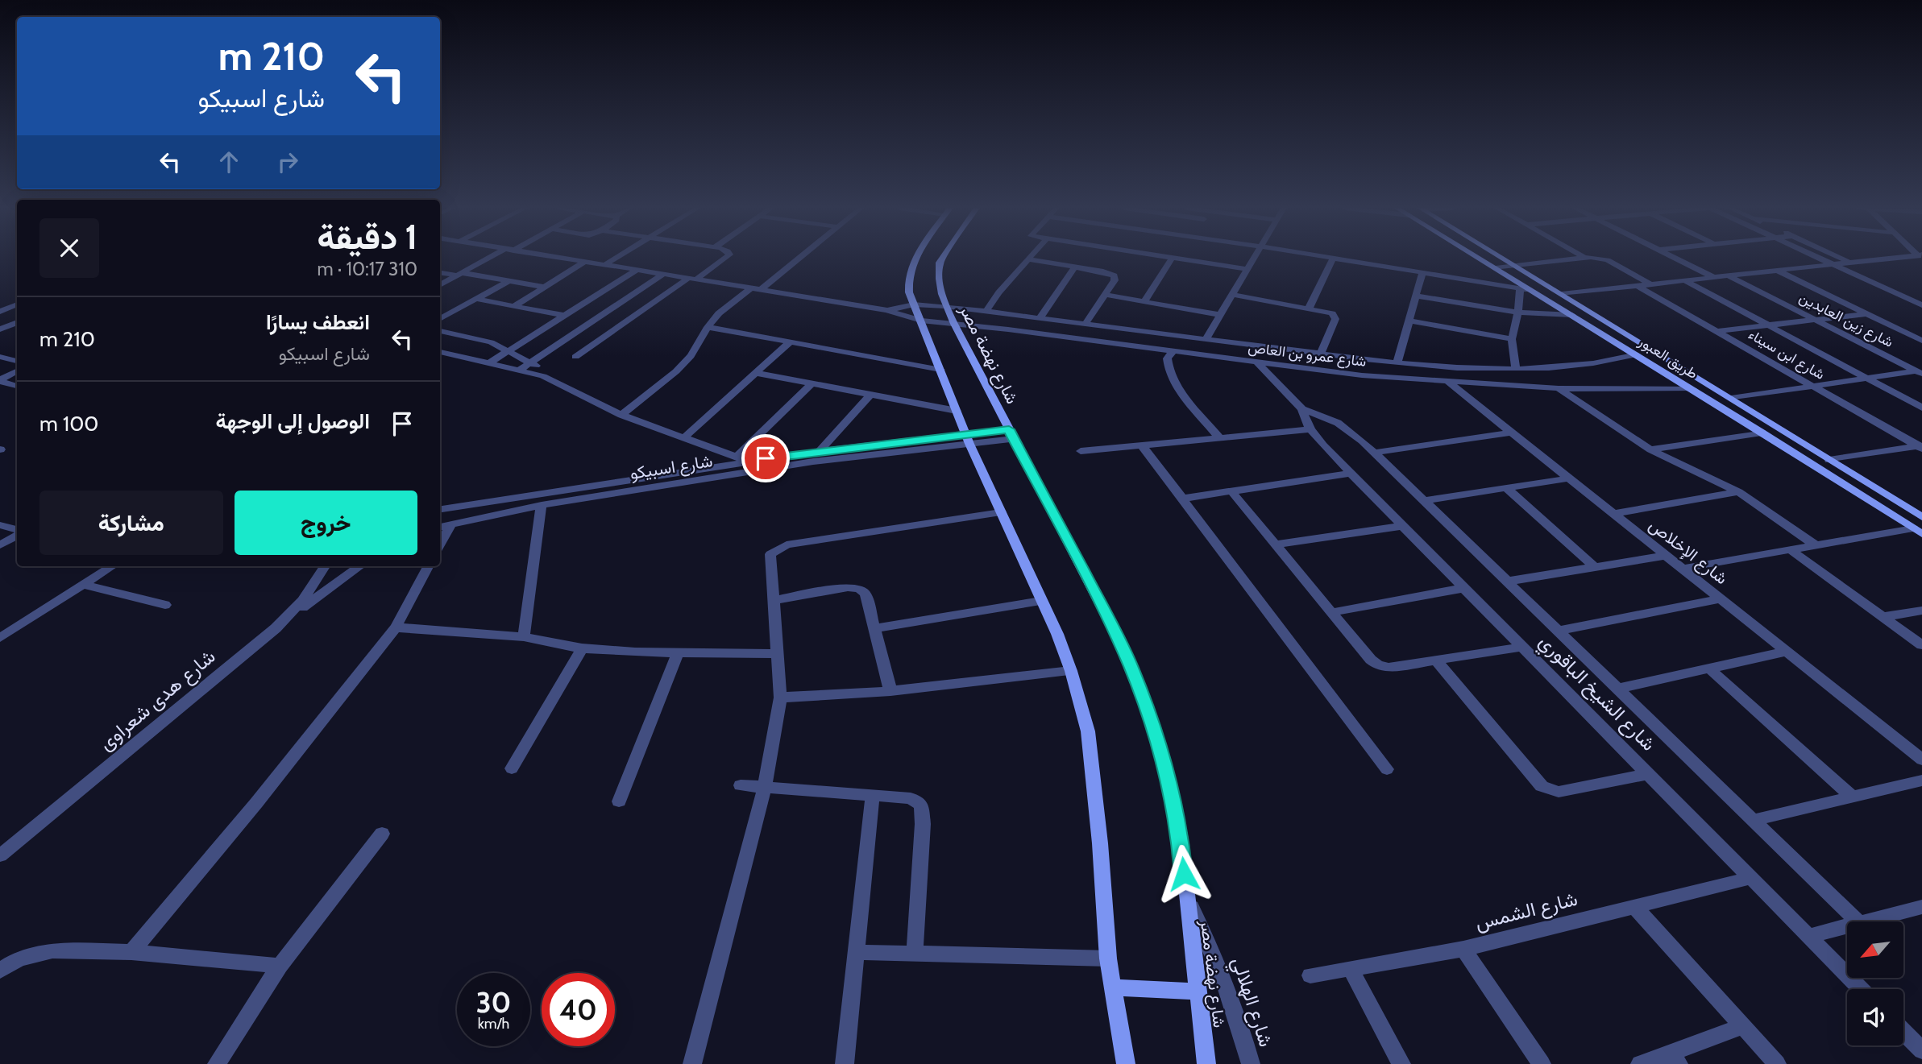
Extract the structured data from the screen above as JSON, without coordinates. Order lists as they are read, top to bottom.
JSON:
{
  "streets": {
    "street": [
      "شارع زين العابدين",
      "شارع نهضة مصر",
      "شارع عمرو بن العاص",
      "شارع ابن سيناء",
      "طريق العبور",
      "شارع اسبيكو",
      "شارع الإخلاص",
      "شارع الشيخ الباقوري",
      "شارع هدى شعراوى",
      "شارع الشمس",
      "شارع الهلالي"
    ]
  },
  "crossings": [
    ["شارع نهضة مصر", "شارع عمرو بن العاص"],
    ["شارع نهضة مصر", "شارع اسبيكو"],
    ["شارع نهضة مصر", "شارع الهلالي"],
    ["شارع عمرو بن العاص", "طريق العبور"],
    ["شارع عمرو بن العاص", "شارع الإخلاص"],
    ["شارع عمرو بن العاص", "شارع الشيخ الباقوري"],
    ["شارع الشيخ الباقوري", "شارع الشمس"]
  ],
  "north": "bottom left",
  "page": {
    "turn": ["210 m", "شارع اسبيكو"],
    "heading": ["1 دقيقة", "310 m · 10:17"],
    "list": [
      {
        "name": "انعطف يسارًا",
        "note": "شارع اسبيكو",
        "value": "210 m"
      },
      {
        "name": "الوصول إلى الوجهة",
        "value": "100 m"
      }
    ],
    "buttons": ["خروج", "مشاركة"],
    "speed": "30 km/h",
    "limit": "40"
  }
}
